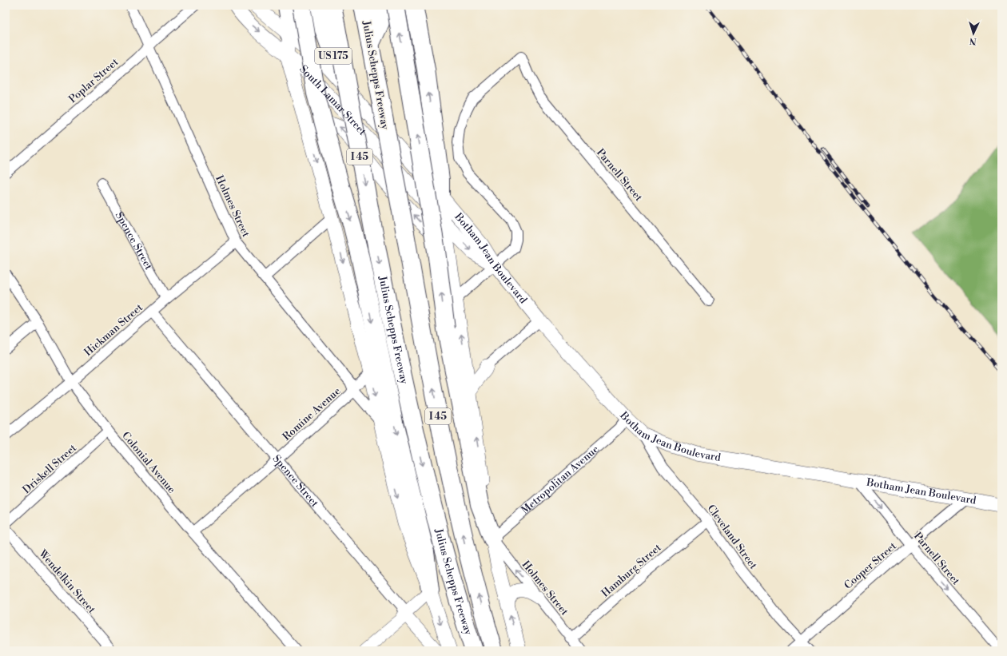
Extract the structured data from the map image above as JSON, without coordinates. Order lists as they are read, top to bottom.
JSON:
{
  "streets": {
    "highway": ["US 175", "Julius Schepps Freeway", "I 45"],
    "main road": ["South Lamar Street", "Botham Jean Boulevard"],
    "street": [
      "Poplar Street",
      "Parnell Street",
      "Holmes Street",
      "Spence Street",
      "Hickman Street",
      "Romine Avenue",
      "Colonial Avenue",
      "Driskell Street",
      "Metropolitan Avenue",
      "Cleveland Street",
      "Cooper Street",
      "Hamburg Street",
      "Wendelkin Street"
    ]
  },
  "crossings": [
    ["US 175", "Julius Schepps Freeway"],
    ["Poplar Street", "Holmes Street"],
    ["South Lamar Street", "Parnell Street"],
    ["South Lamar Street", "Botham Jean Boulevard"],
    ["Parnell Street", "Botham Jean Boulevard"],
    ["Parnell Street", "Cooper Street"],
    ["Holmes Street", "Hickman Street"],
    ["Holmes Street", "Romine Avenue"],
    ["Holmes Street", "Metropolitan Avenue"],
    ["Holmes Street", "Hamburg Street"],
    ["Spence Street", "Hickman Street"],
    ["Spence Street", "Romine Avenue"],
    ["Botham Jean Boulevard", "Metropolitan Avenue"],
    ["Botham Jean Boulevard", "Cleveland Street"],
    ["Botham Jean Boulevard", "Cooper Street"],
    ["Hickman Street", "Colonial Avenue"],
    ["Romine Avenue", "Colonial Avenue"],
    ["Colonial Avenue", "Driskell Street"],
    ["Cleveland Street", "Cooper Street"],
    ["Cleveland Street", "Hamburg Street"]
  ],
  "north": "bottom"
}
